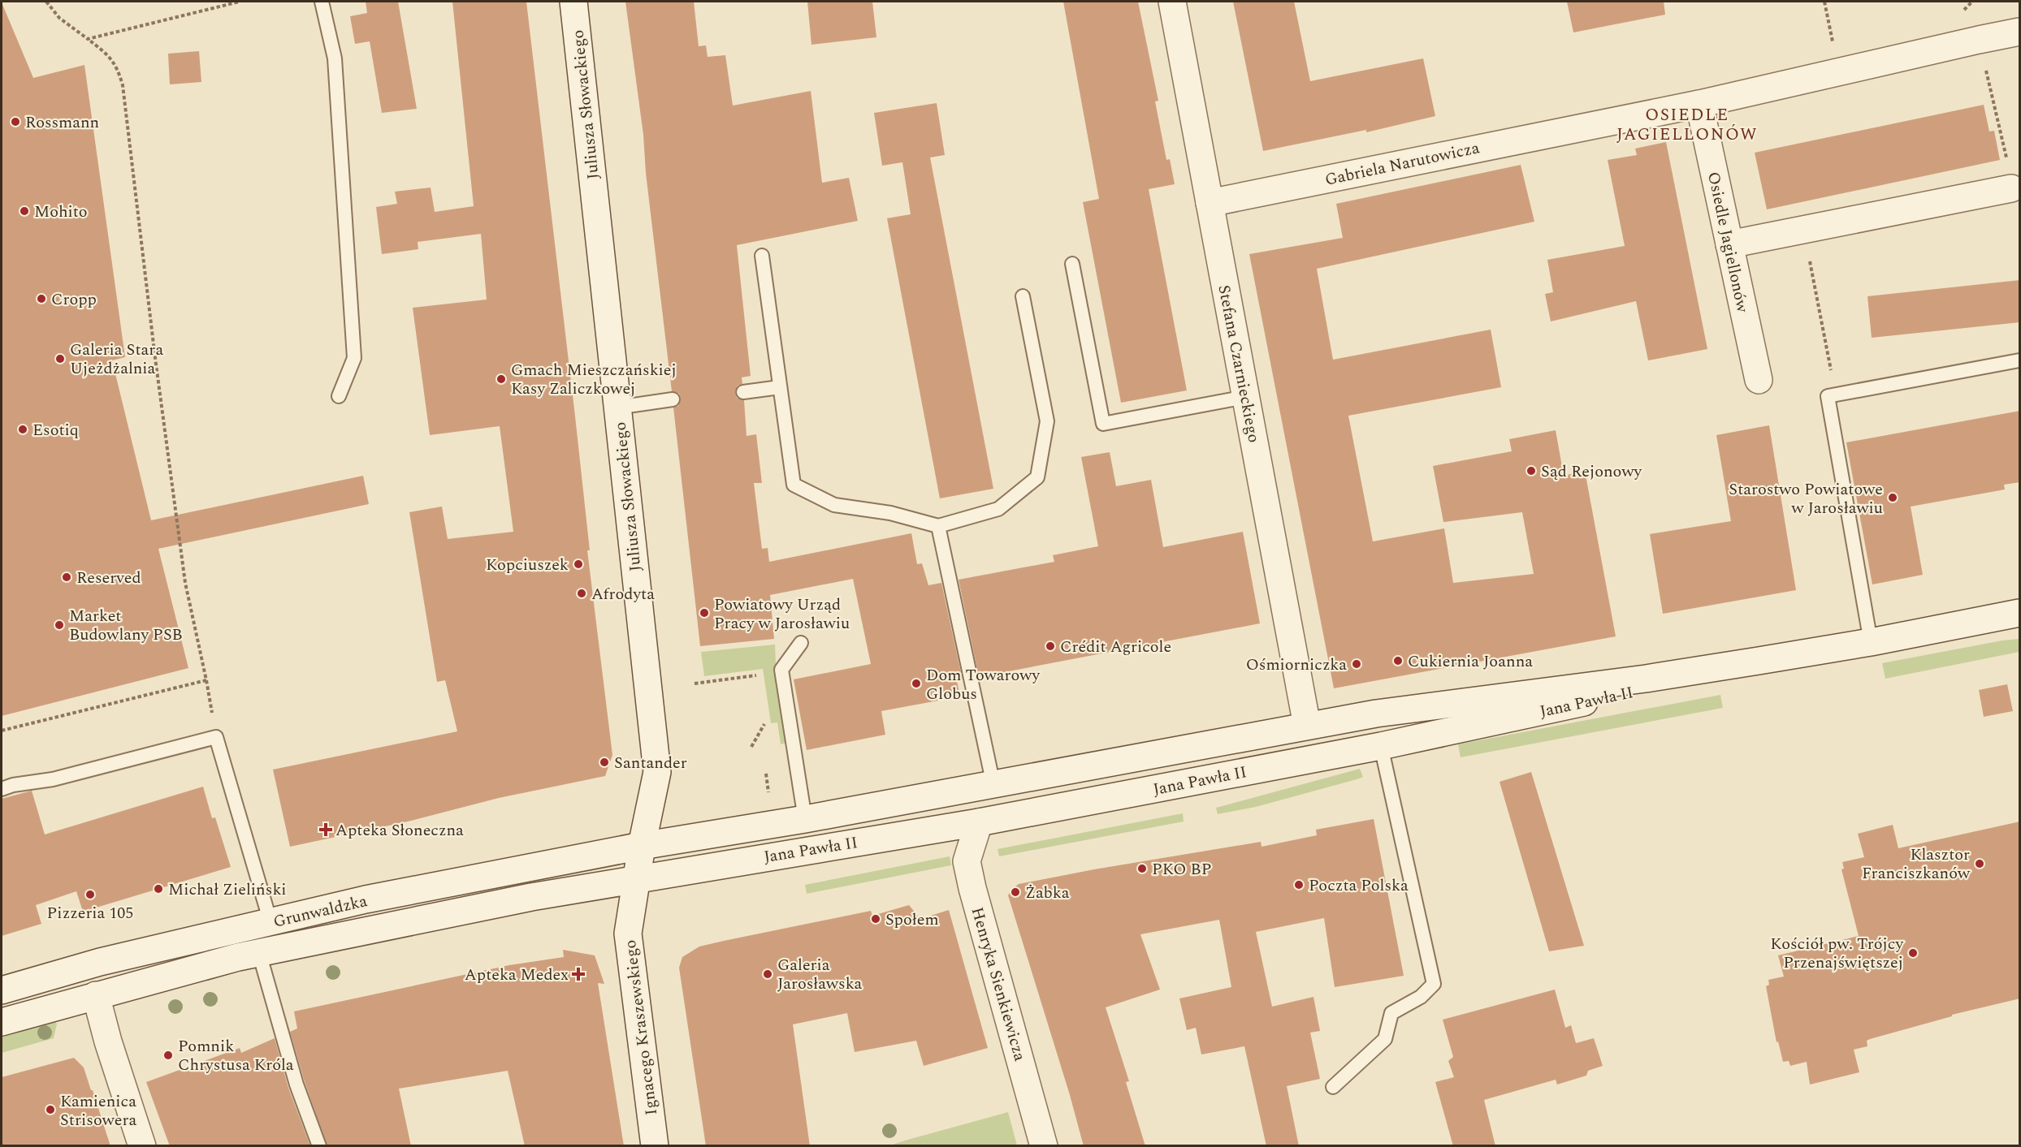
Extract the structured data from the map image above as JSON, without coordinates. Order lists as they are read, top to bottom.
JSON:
{
  "streets": {
    "main road": [
      "Juliusza Słowackiego",
      "Gabriela Narutowicza",
      "Osiedle Jagiellonów",
      "Stefana Czarnieckiego",
      "Jana Pawła II",
      "Grunwaldzka",
      "Henryka Sienkiewicza",
      "Ignacego Kraszewskiego"
    ]
  },
  "crossings": [
    ["Juliusza Słowackiego", "Jana Pawła II"],
    ["Juliusza Słowackiego", "Grunwaldzka"],
    ["Juliusza Słowackiego", "Ignacego Kraszewskiego"],
    ["Gabriela Narutowicza", "Osiedle Jagiellonów"],
    ["Gabriela Narutowicza", "Stefana Czarnieckiego"],
    ["Stefana Czarnieckiego", "Jana Pawła II"],
    ["Jana Pawła II", "Grunwaldzka"],
    ["Jana Pawła II", "Henryka Sienkiewicza"],
    ["Jana Pawła II", "Ignacego Kraszewskiego"],
    ["Grunwaldzka", "Ignacego Kraszewskiego"]
  ],
  "districts": ["OSIEDLE JAGIELLONÓW"],
  "places": {
    "other": [
      "Rossmann",
      "Mohito",
      "Cropp",
      "Galeria Stara Ujeżdżalnia",
      "Gmach Mieszczańskiej Kasy Zaliczkowej",
      "Esotiq",
      "Sąd Rejonowy",
      "Starostwo Powiatowe w Jarosławiu",
      "Kopciuszek",
      "Reserved",
      "Afrodyta",
      "Powiatowy Urząd Pracy w Jarosławiu",
      "Market Budowlany PSB",
      "Crédit Agricole",
      "Cukiernia Joanna",
      "Ośmiorniczka",
      "Dom Towarowy Globus",
      "Santander",
      "Klasztor Franciszkanów",
      "PKO BP",
      "Poczta Polska",
      "Michał Zieliński",
      "Żabka",
      "Pizzeria 105",
      "Społem",
      "Kościół pw. Trójcy Przenajświętszej",
      "Galeria Jarosławska",
      "Pomnik Chrystusa Króla",
      "Kamienica Strisowera"
    ],
    "health": ["Apteka Słoneczna", "Apteka Medex"]
  }
}
